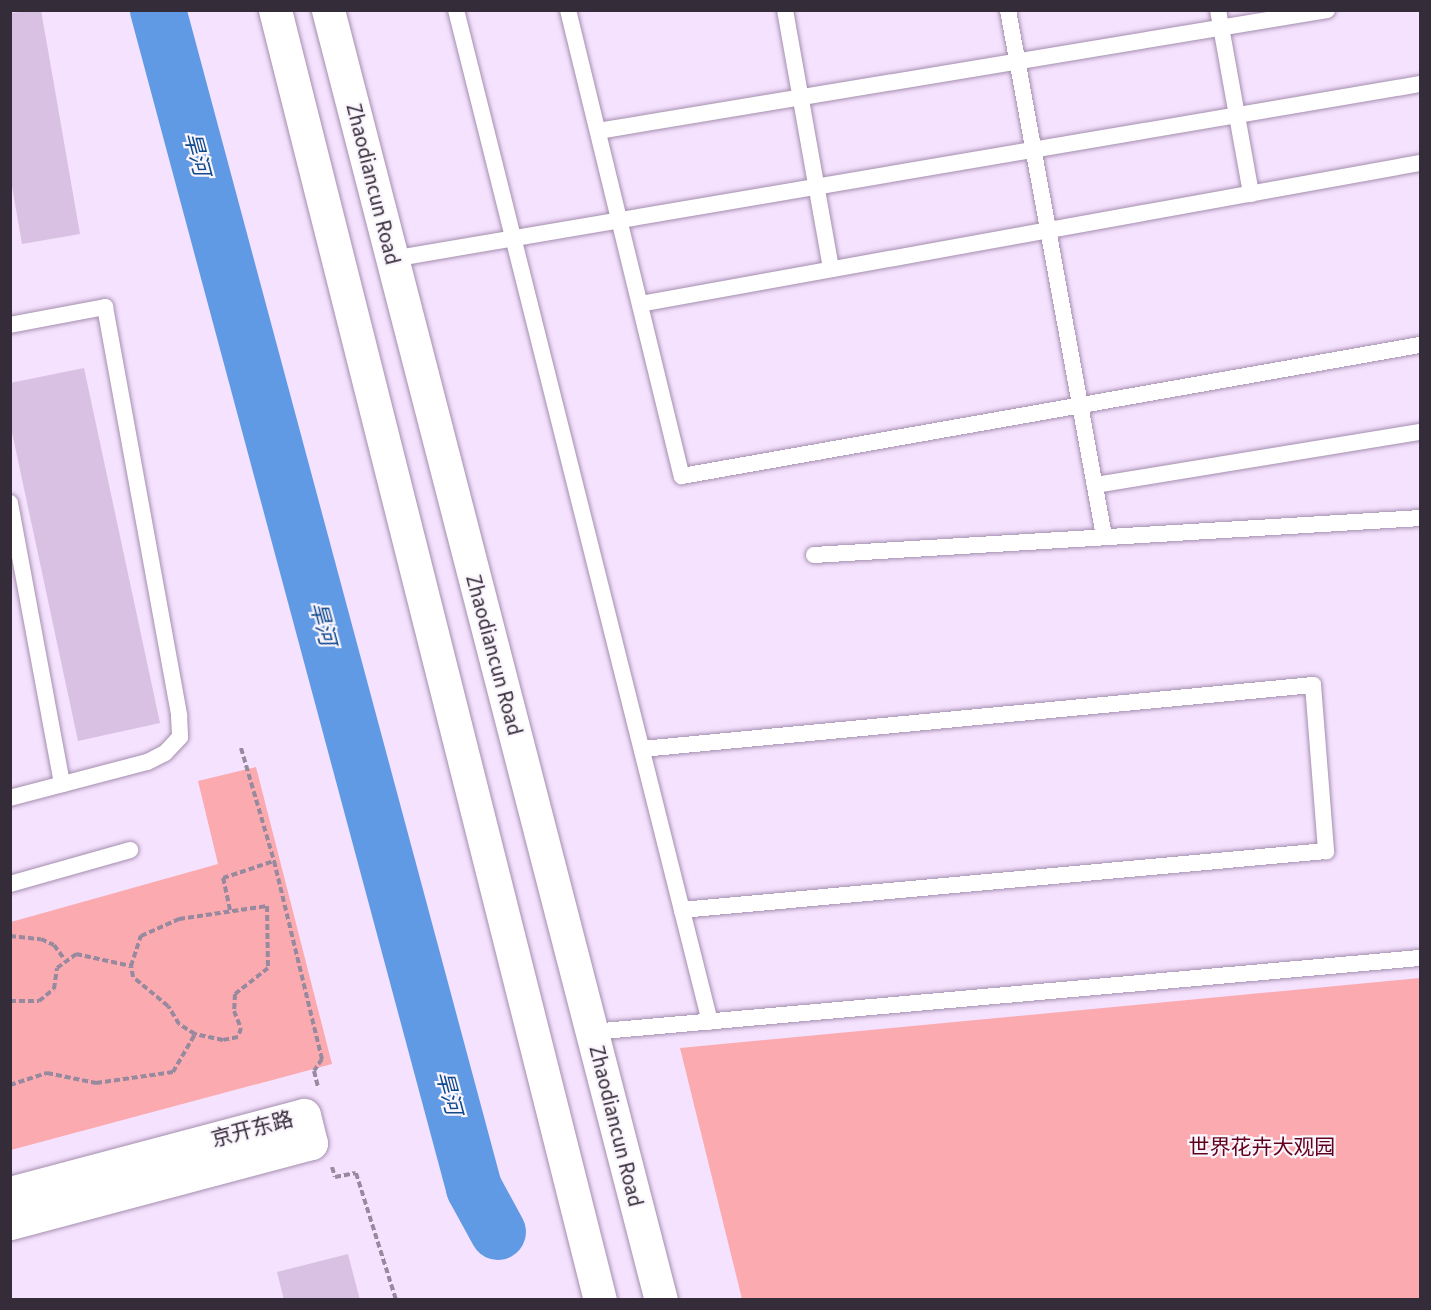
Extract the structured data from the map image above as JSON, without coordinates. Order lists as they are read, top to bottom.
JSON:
{
  "streets": {
    "main road": ["Zhaodiancun Road", "京开东路"]
  },
  "water": ["旱河"],
  "parks": ["世界花卉大观园"]
}
